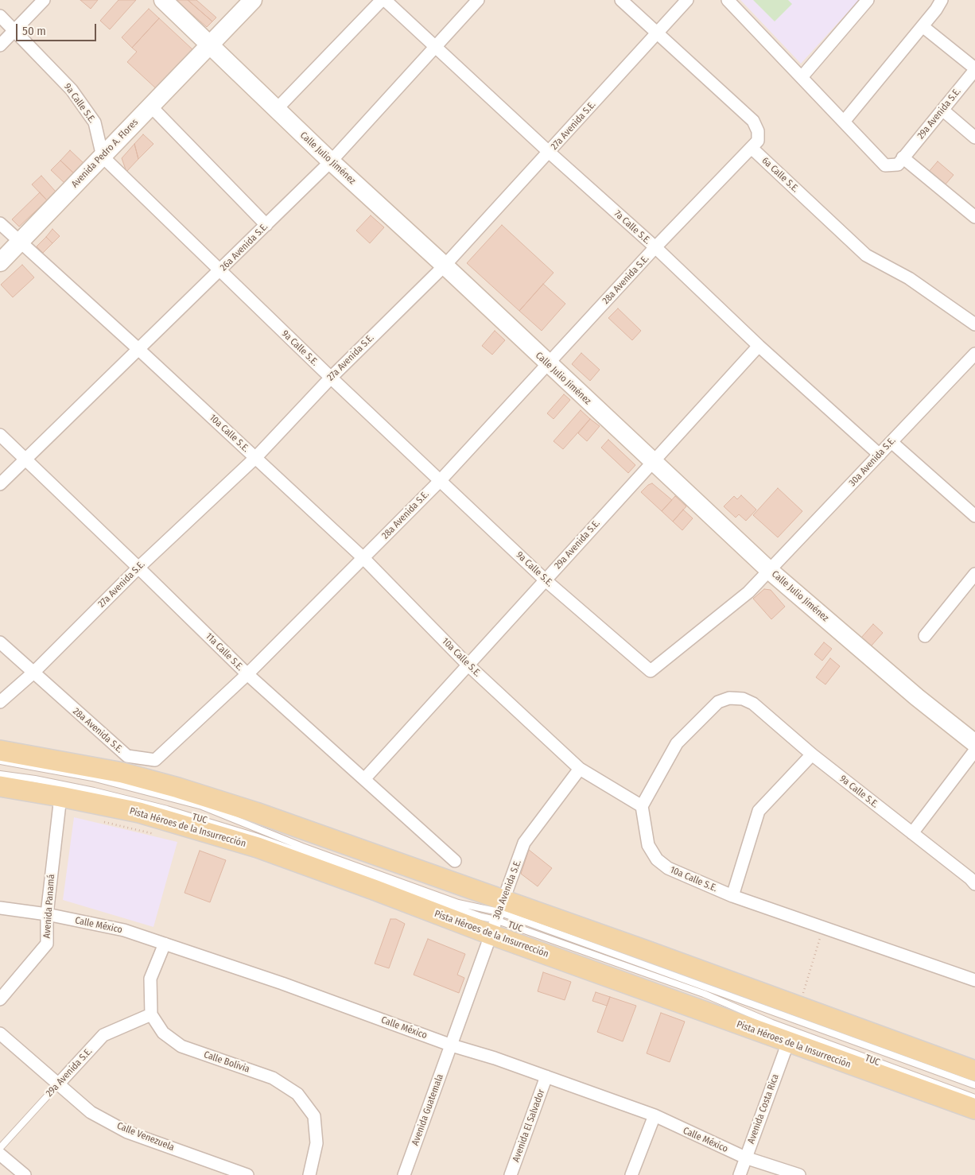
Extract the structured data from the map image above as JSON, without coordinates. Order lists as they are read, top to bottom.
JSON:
{
  "streets": {
    "main road": ["Avenida Pedro A. Flores", "Calle Julio Jiménez", "Pista Héroes de la Insurrección"],
    "street": [
      "9a Calle S.E.",
      "29a Avenida S.E.",
      "27a Avenida S.E.",
      "6a Calle S.E.",
      "7a Calle S.E.",
      "26a Avenida S.E.",
      "28a Avenida S.E.",
      "10a Calle S.E.",
      "30a Avenida S.E.",
      "11a Calle S.E.",
      "Avenida Panamá",
      "Calle México",
      "Calle Bolivia",
      "Avenida Costa Rica",
      "Avenida Guatemala",
      "Avenida El Salvador",
      "Calle Venezuela"
    ],
    "lane": ["TUC"]
  },
  "crossings": [
    ["9a Calle S.E.", "29a Avenida S.E."],
    ["9a Calle S.E.", "27a Avenida S.E."],
    ["9a Calle S.E.", "Avenida Pedro A. Flores"],
    ["9a Calle S.E.", "26a Avenida S.E."],
    ["9a Calle S.E.", "28a Avenida S.E."],
    ["9a Calle S.E.", "10a Calle S.E."],
    ["9a Calle S.E.", "30a Avenida S.E."],
    ["29a Avenida S.E.", "Calle Julio Jiménez"],
    ["29a Avenida S.E.", "7a Calle S.E."],
    ["29a Avenida S.E.", "10a Calle S.E."],
    ["29a Avenida S.E.", "11a Calle S.E."],
    ["29a Avenida S.E.", "Calle Bolivia"],
    ["29a Avenida S.E.", "Calle Venezuela"],
    ["27a Avenida S.E.", "Calle Julio Jiménez"],
    ["27a Avenida S.E.", "7a Calle S.E."],
    ["27a Avenida S.E.", "28a Avenida S.E."],
    ["27a Avenida S.E.", "10a Calle S.E."],
    ["27a Avenida S.E.", "11a Calle S.E."],
    ["Avenida Pedro A. Flores", "Calle Julio Jiménez"],
    ["Avenida Pedro A. Flores", "10a Calle S.E."],
    ["Calle Julio Jiménez", "26a Avenida S.E."],
    ["Calle Julio Jiménez", "28a Avenida S.E."],
    ["Calle Julio Jiménez", "30a Avenida S.E."],
    ["6a Calle S.E.", "28a Avenida S.E."],
    ["7a Calle S.E.", "26a Avenida S.E."],
    ["7a Calle S.E.", "28a Avenida S.E."],
    ["7a Calle S.E.", "30a Avenida S.E."],
    ["26a Avenida S.E.", "10a Calle S.E."],
    ["26a Avenida S.E.", "11a Calle S.E."],
    ["28a Avenida S.E.", "10a Calle S.E."],
    ["28a Avenida S.E.", "11a Calle S.E."],
    ["10a Calle S.E.", "30a Avenida S.E."],
    ["30a Avenida S.E.", "TUC"],
    ["30a Avenida S.E.", "Pista Héroes de la Insurrección"],
    ["30a Avenida S.E.", "Calle México"],
    ["30a Avenida S.E.", "Avenida Guatemala"],
    ["TUC", "Pista Héroes de la Insurrección"],
    ["Pista Héroes de la Insurrección", "Avenida Panamá"],
    ["Pista Héroes de la Insurrección", "Avenida Costa Rica"],
    ["Avenida Panamá", "Calle México"],
    ["Calle México", "Avenida Costa Rica"],
    ["Calle México", "Avenida Guatemala"],
    ["Calle México", "Avenida El Salvador"]
  ],
  "scale_bar": "50 m"
}
